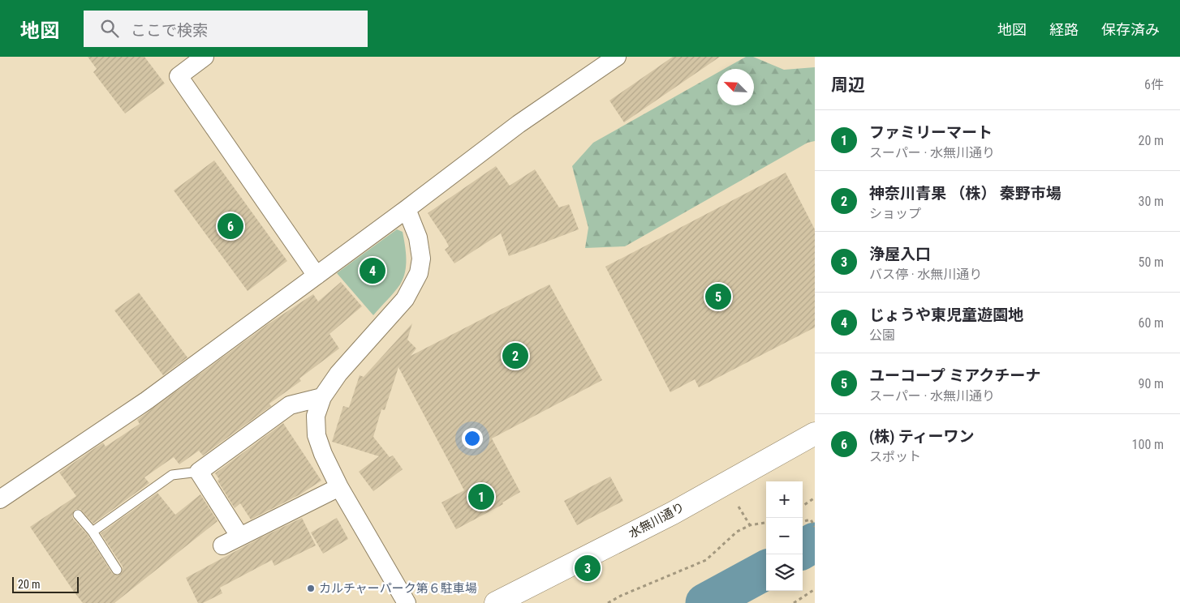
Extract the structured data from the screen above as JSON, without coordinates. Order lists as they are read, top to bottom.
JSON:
{
  "streets": {
    "street": ["水無川通り"]
  },
  "places": ["カルチャーパーク第６駐車場"],
  "scale_bar": "20 m",
  "north": "top left",
  "page": {
    "header": "地図",
    "search": "ここで検索",
    "nav": ["地図", "経路", "保存済み"],
    "heading": ["周辺", "6件"],
    "list": [
      {
        "mark": "1",
        "name": "ファミリーマート",
        "note": "スーパー · 水無川通り",
        "value": "20 m"
      },
      {
        "mark": "2",
        "name": "神奈川青果 （株） 秦野市場",
        "note": "ショップ",
        "value": "30 m"
      },
      {
        "mark": "3",
        "name": "浄屋入口",
        "note": "バス停 · 水無川通り",
        "value": "50 m"
      },
      {
        "mark": "4",
        "name": "じょうや東児童遊園地",
        "note": "公園",
        "value": "60 m"
      },
      {
        "mark": "5",
        "name": "ユーコープ ミアクチーナ",
        "note": "スーパー · 水無川通り",
        "value": "90 m"
      },
      {
        "mark": "6",
        "name": "(株) ティーワン",
        "note": "スポット",
        "value": "100 m"
      }
    ],
    "pins": [
      "6",
      "4",
      "5",
      "2",
      "1",
      "3"
    ],
    "map_buttons": ["+", "−"],
    "scale": "20 m"
  }
}
